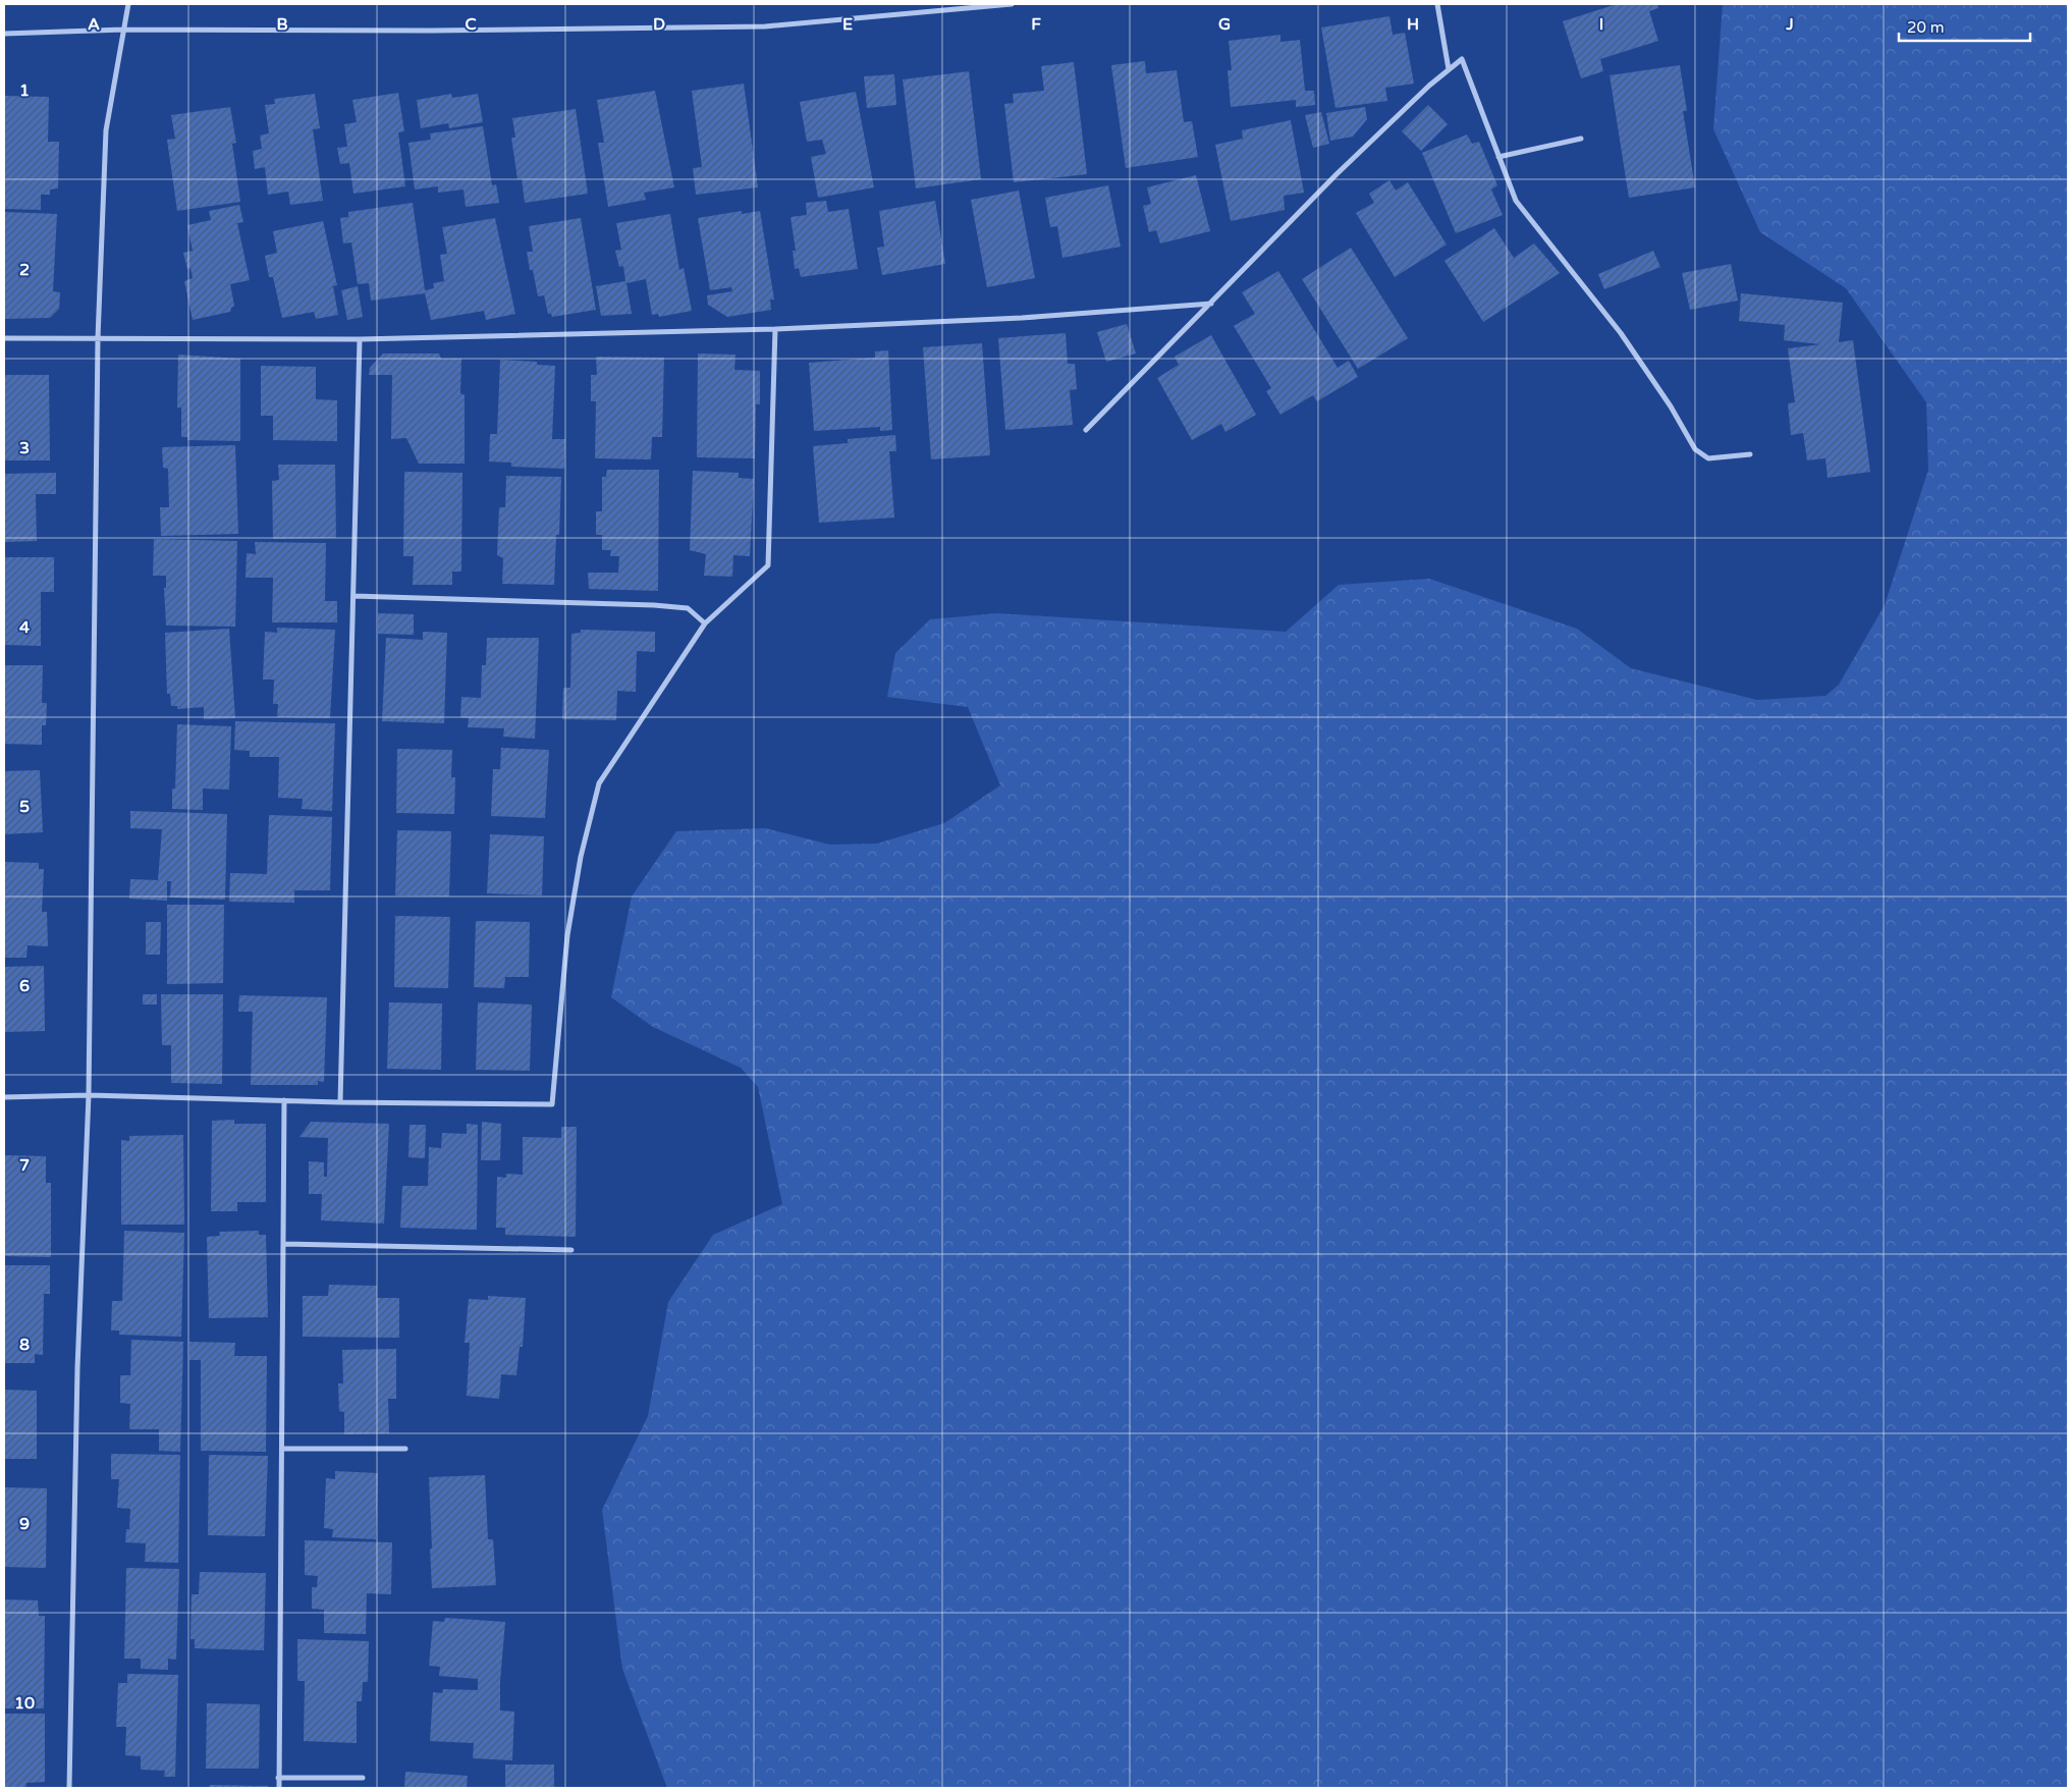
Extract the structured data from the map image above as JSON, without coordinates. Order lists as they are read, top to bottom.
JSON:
{
  "scale_bar": "20 m",
  "grid": {
    "columns": [
      "A",
      "B",
      "C",
      "D",
      "E",
      "F",
      "G",
      "H",
      "I",
      "J"
    ],
    "rows": [
      "1",
      "2",
      "3",
      "4",
      "5",
      "6",
      "7",
      "8",
      "9",
      "10"
    ]
  }
}
